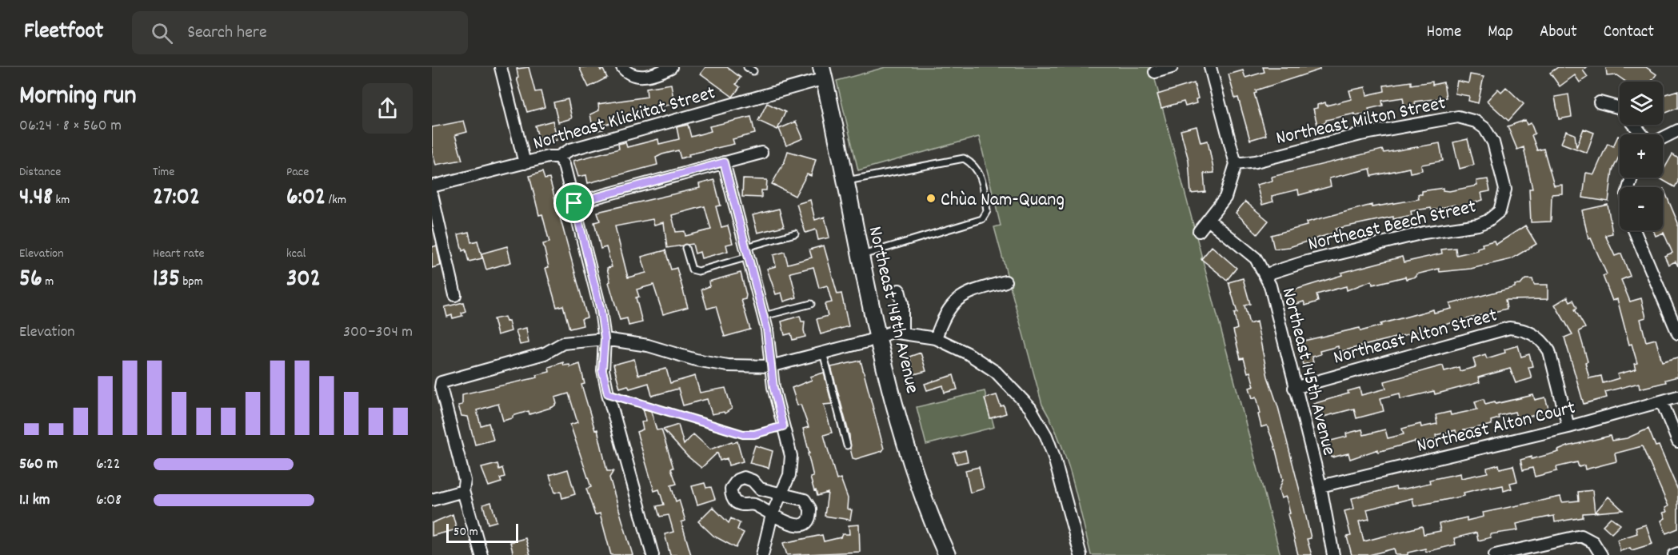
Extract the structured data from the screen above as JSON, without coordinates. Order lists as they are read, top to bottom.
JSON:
{
  "streets": {
    "main road": ["Northeast 148th Avenue"],
    "street": [
      "Northeast Klickitat Street",
      "Northeast Milton Street",
      "Northeast Beech Street",
      "Northeast Alton Street",
      "Northeast 145th Avenue",
      "Northeast Alton Court"
    ]
  },
  "crossings": [
    ["Northeast Klickitat Street", "Northeast 148th Avenue"],
    ["Northeast Milton Street", "Northeast Beech Street"],
    ["Northeast Beech Street", "Northeast 145th Avenue"],
    ["Northeast Alton Street", "Northeast 145th Avenue"],
    ["Northeast Alton Street", "Northeast Alton Court"],
    ["Northeast 145th Avenue", "Northeast Alton Court"]
  ],
  "places": ["Chùa Nam-Quang"],
  "scale_bar": "50 m",
  "page": {
    "header": "Fleetfoot",
    "search": "Search here",
    "nav": [
      "Home",
      "Map",
      "About",
      "Contact"
    ],
    "heading": ["Morning run", "06:24 · 8 × 560 m"],
    "map_buttons": ["+", "−"],
    "stats": [
      ["Distance", "4.48 km"],
      ["Time", "27:02"],
      ["Pace", "6:02 /km"],
      ["Elevation", "56 m"],
      ["Heart rate", "135 bpm"],
      ["kcal", "302"]
    ],
    "chart": ["Elevation", "300–304 m"],
    "list": [
      {
        "name": "560 m",
        "note": "6:22"
      },
      {
        "name": "1.1 km",
        "note": "6:08"
      }
    ],
    "scale": "50 m"
  }
}
